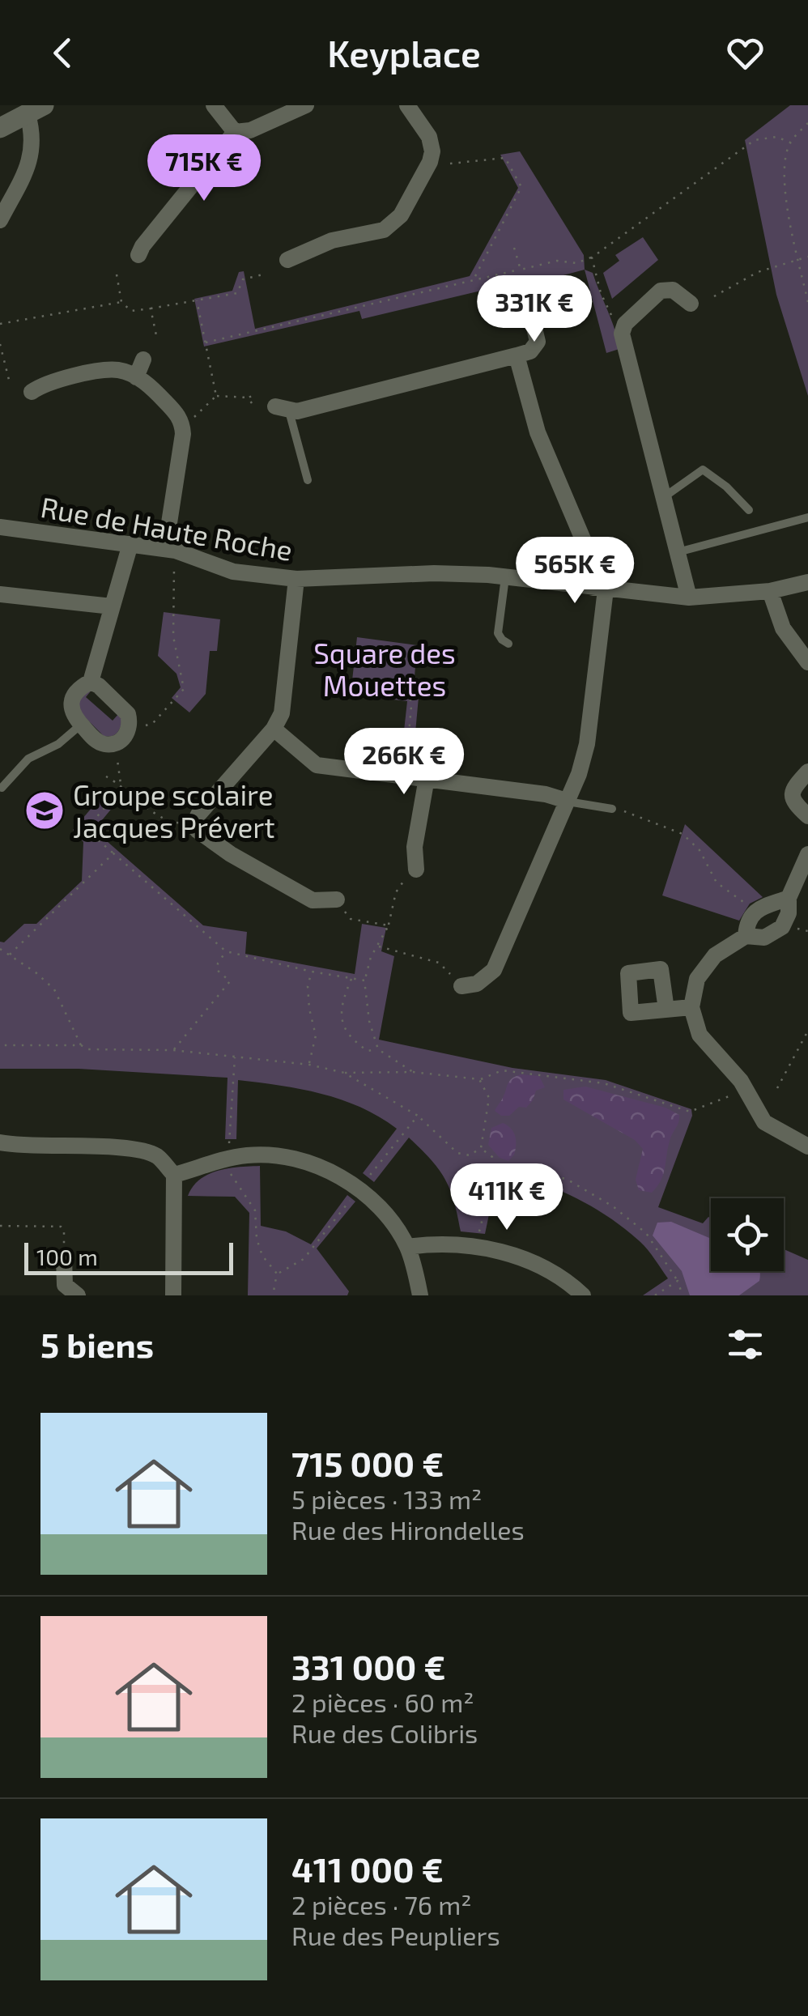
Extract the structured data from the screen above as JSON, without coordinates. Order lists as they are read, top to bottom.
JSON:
{
  "streets": {
    "street": ["Rue de Haute Roche"]
  },
  "parks": ["Square des Mouettes"],
  "places": {
    "school or university": ["Groupe scolaire Jacques Prévert"]
  },
  "scale_bar": "100 m",
  "page": {
    "header": "Keyplace",
    "price": [
      "715K €",
      "331K €",
      "565K €",
      "266K €",
      "411K €"
    ],
    "scale": "100 m",
    "heading": "5 biens",
    "list": [
      {
        "name": "715 000 €",
        "note": "5 pièces · 133 m² · Rue des Hirondelles"
      },
      {
        "name": "331 000 €",
        "note": "2 pièces · 60 m² · Rue des Colibris"
      },
      {
        "name": "411 000 €",
        "note": "2 pièces · 76 m² · Rue des Peupliers"
      }
    ]
  }
}
